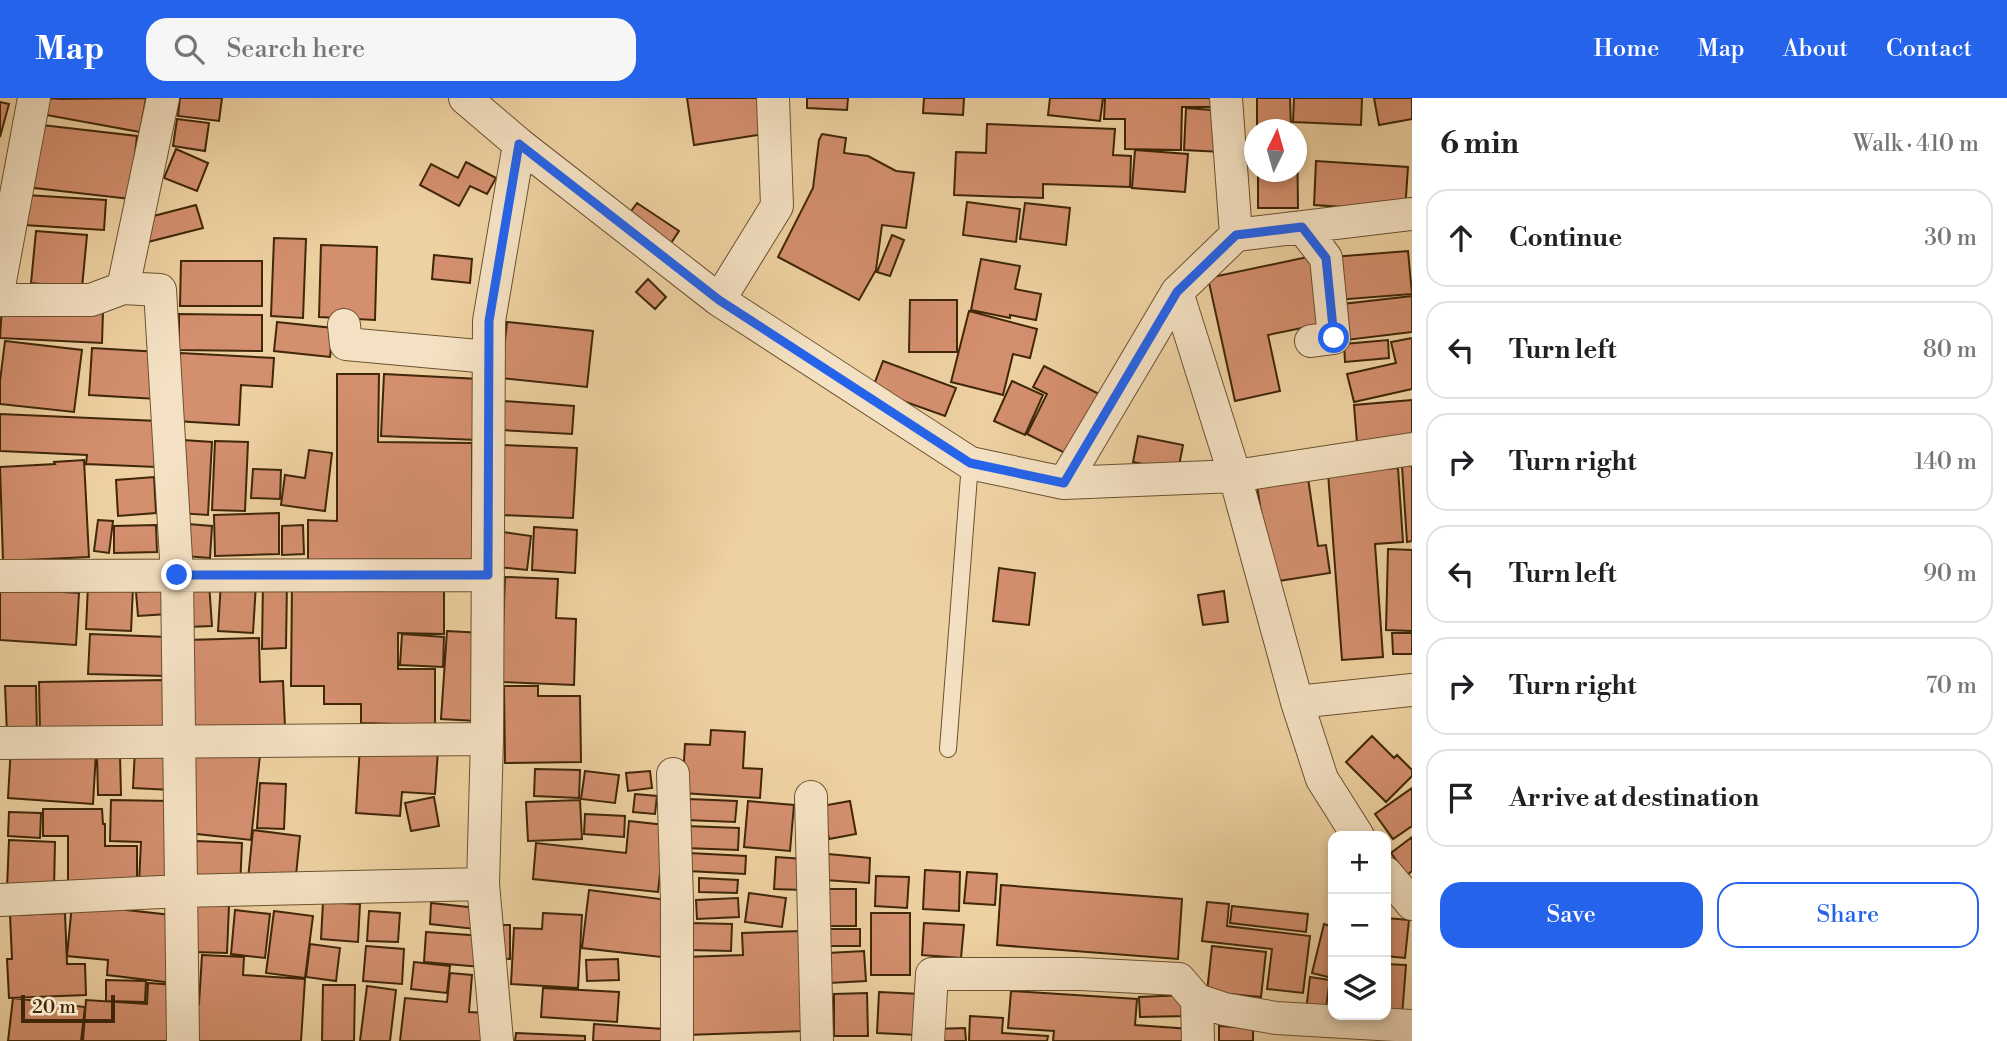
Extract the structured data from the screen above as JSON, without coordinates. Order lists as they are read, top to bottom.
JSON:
{
  "scale_bar": "20 m",
  "north": "top",
  "page": {
    "header": "Map",
    "search": "Search here",
    "nav": [
      "Home",
      "Map",
      "About",
      "Contact"
    ],
    "heading": ["6 min", "Walk · 410 m"],
    "list": [
      ["Continue", "30 m"],
      ["Turn left", "80 m"],
      ["Turn right", "140 m"],
      ["Turn left", "90 m"],
      ["Turn right", "70 m"],
      "Arrive at destination"
    ],
    "map_buttons": ["+", "−"],
    "buttons": ["Save", "Share"],
    "scale": "20 m"
  }
}
